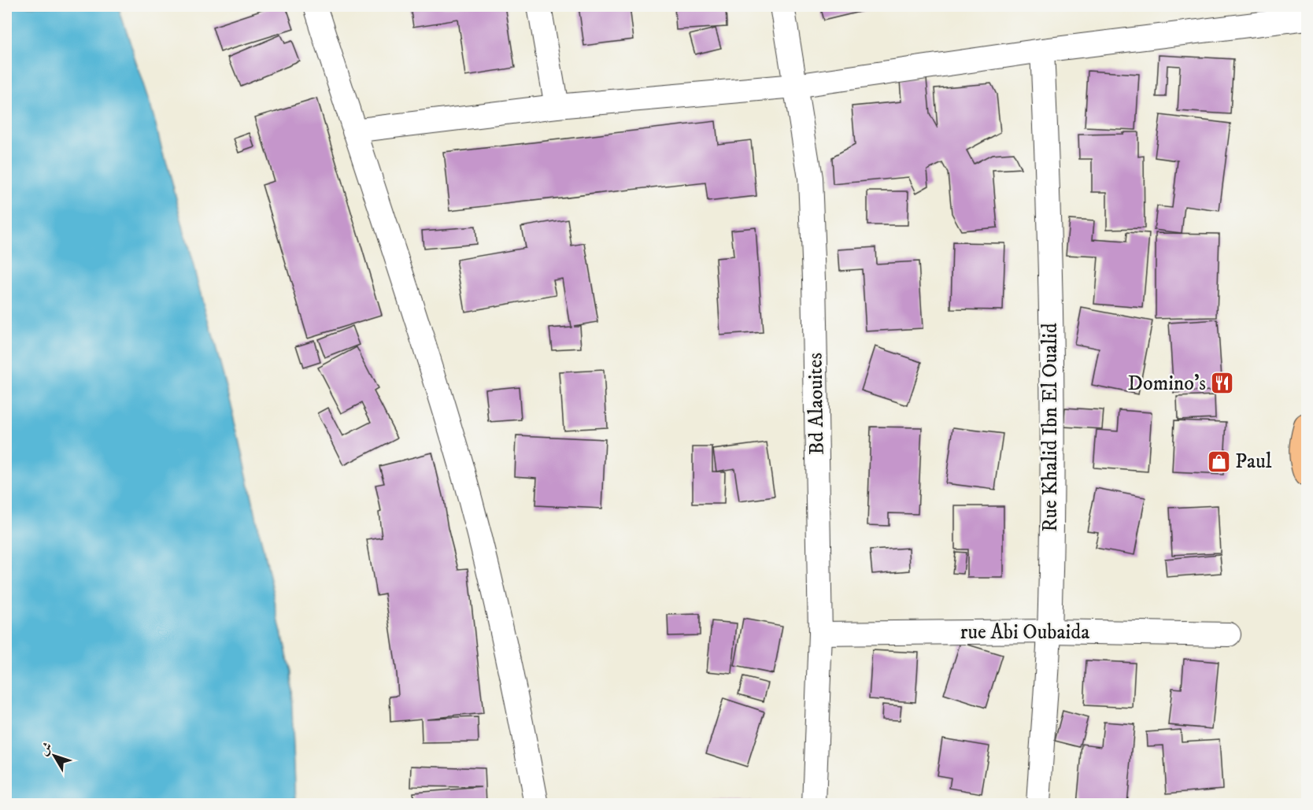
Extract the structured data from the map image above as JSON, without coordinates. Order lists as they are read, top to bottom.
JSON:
{
  "streets": {
    "street": ["Bd Alaouites", "Rue Khalid Ibn El Oualid", "rue Abi Oubaida"]
  },
  "crossings": [
    ["Bd Alaouites", "rue Abi Oubaida"],
    ["Rue Khalid Ibn El Oualid", "rue Abi Oubaida"]
  ],
  "places": {
    "restaurant": ["Domino's"],
    "shop": ["Paul"]
  },
  "north": "top left"
}
